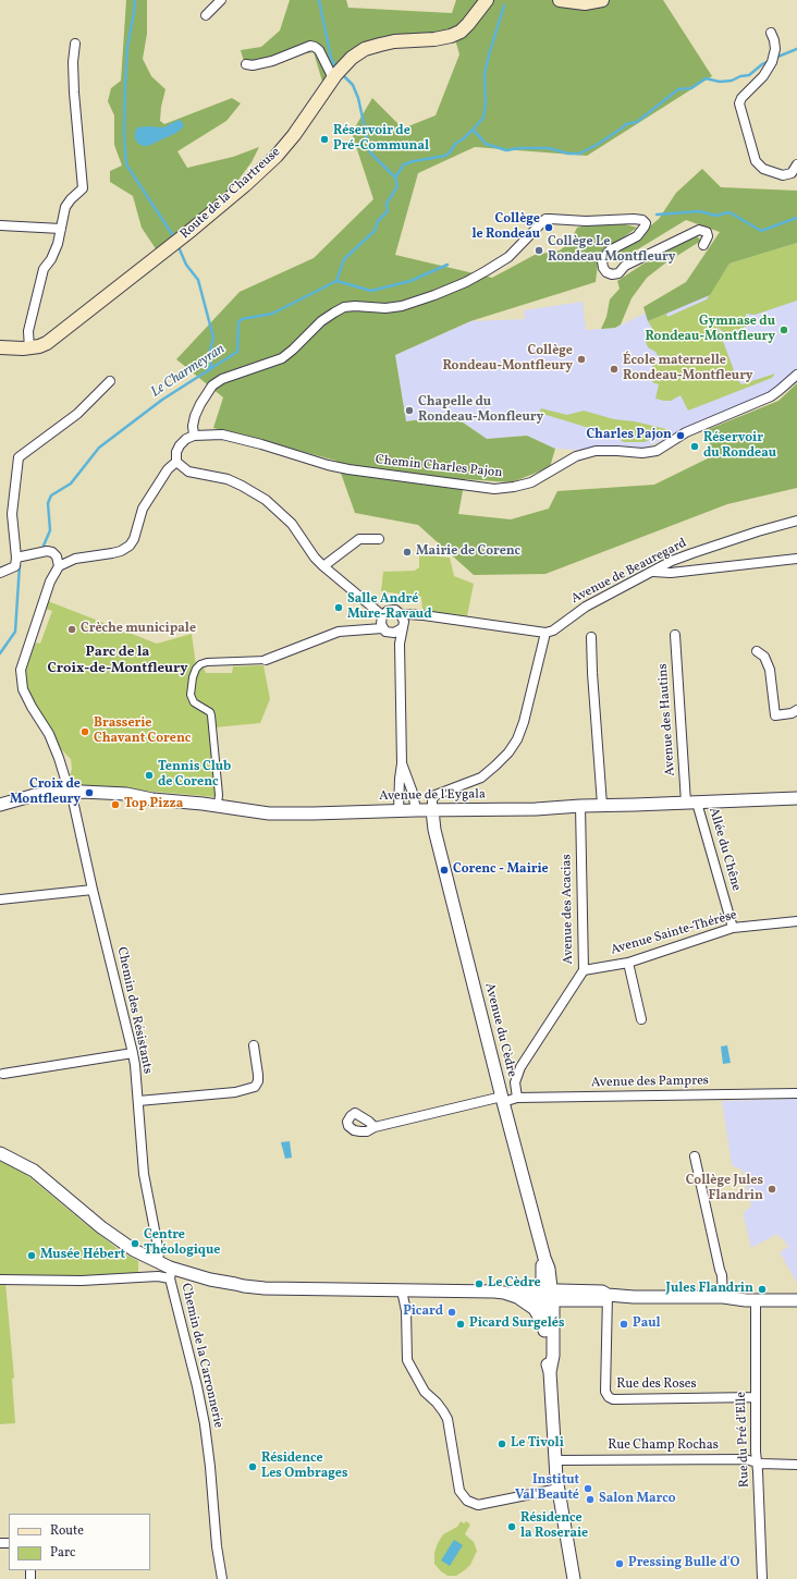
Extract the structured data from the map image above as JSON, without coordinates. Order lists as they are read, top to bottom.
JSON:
{
  "streets": {
    "main road": ["Route de la Chartreuse"],
    "street": [
      "Chemin Charles Pajon",
      "Avenue de Beauregard",
      "Avenue des Hautins",
      "Avenue de l'Eygala",
      "Allée du Chêne",
      "Avenue des Acacias",
      "Avenue Sainte-Thérèse",
      "Chemin des Résistants",
      "Avenue du Cèdre",
      "Avenue des Pampres",
      "Chemin de la Carronnerie",
      "Rue des Roses",
      "Rue du Pré d'Elle",
      "Rue Champ Rochas"
    ]
  },
  "crossings": [
    ["Avenue des Hautins", "Avenue de l'Eygala"],
    ["Avenue des Hautins", "Allée du Chêne"],
    ["Avenue de l'Eygala", "Allée du Chêne"],
    ["Avenue de l'Eygala", "Avenue des Acacias"],
    ["Avenue de l'Eygala", "Chemin des Résistants"],
    ["Avenue de l'Eygala", "Avenue du Cèdre"],
    ["Allée du Chêne", "Avenue Sainte-Thérèse"],
    ["Avenue des Acacias", "Avenue Sainte-Thérèse"],
    ["Avenue des Acacias", "Avenue des Pampres"],
    ["Avenue du Cèdre", "Avenue des Pampres"],
    ["Rue des Roses", "Rue du Pré d'Elle"],
    ["Rue du Pré d'Elle", "Rue Champ Rochas"]
  ],
  "districts": ["Parc de la Croix-de-Montfleury"],
  "water": ["Le Charmeyran"],
  "places": [
    "Réservoir de Pré-Communal",
    "Collège le Rondeau",
    "Collège Le Rondeau Montfleury",
    "Gymnase du Rondeau-Montfleury",
    "Collège Rondeau-Montfleury",
    "École maternelle Rondeau-Montfleury",
    "Chapelle du Rondeau-Monfleury",
    "Charles Pajon",
    "Réservoir du Rondeau",
    "Mairie de Corenc",
    "Salle André Mure-Ravaud",
    "Crèche municipale",
    "Brasserie Chavant Corenc",
    "Tennis Club de Corenc",
    "Croix de Montfleury",
    "Top Pizza",
    "Corenc - Mairie",
    "Collège Jules Flandrin",
    "Centre Théologique",
    "Musée Hébert",
    "Le Cèdre",
    "Jules Flandrin",
    "Picard",
    "Picard Surgelés",
    "Paul",
    "Le Tivoli",
    "Résidence Les Ombrages",
    "Institut Val'Beauté",
    "Salon Marco",
    "Résidence la Roseraie",
    "Pressing Bulle d'O"
  ],
  "legend": ["Route", "Parc"]
}
